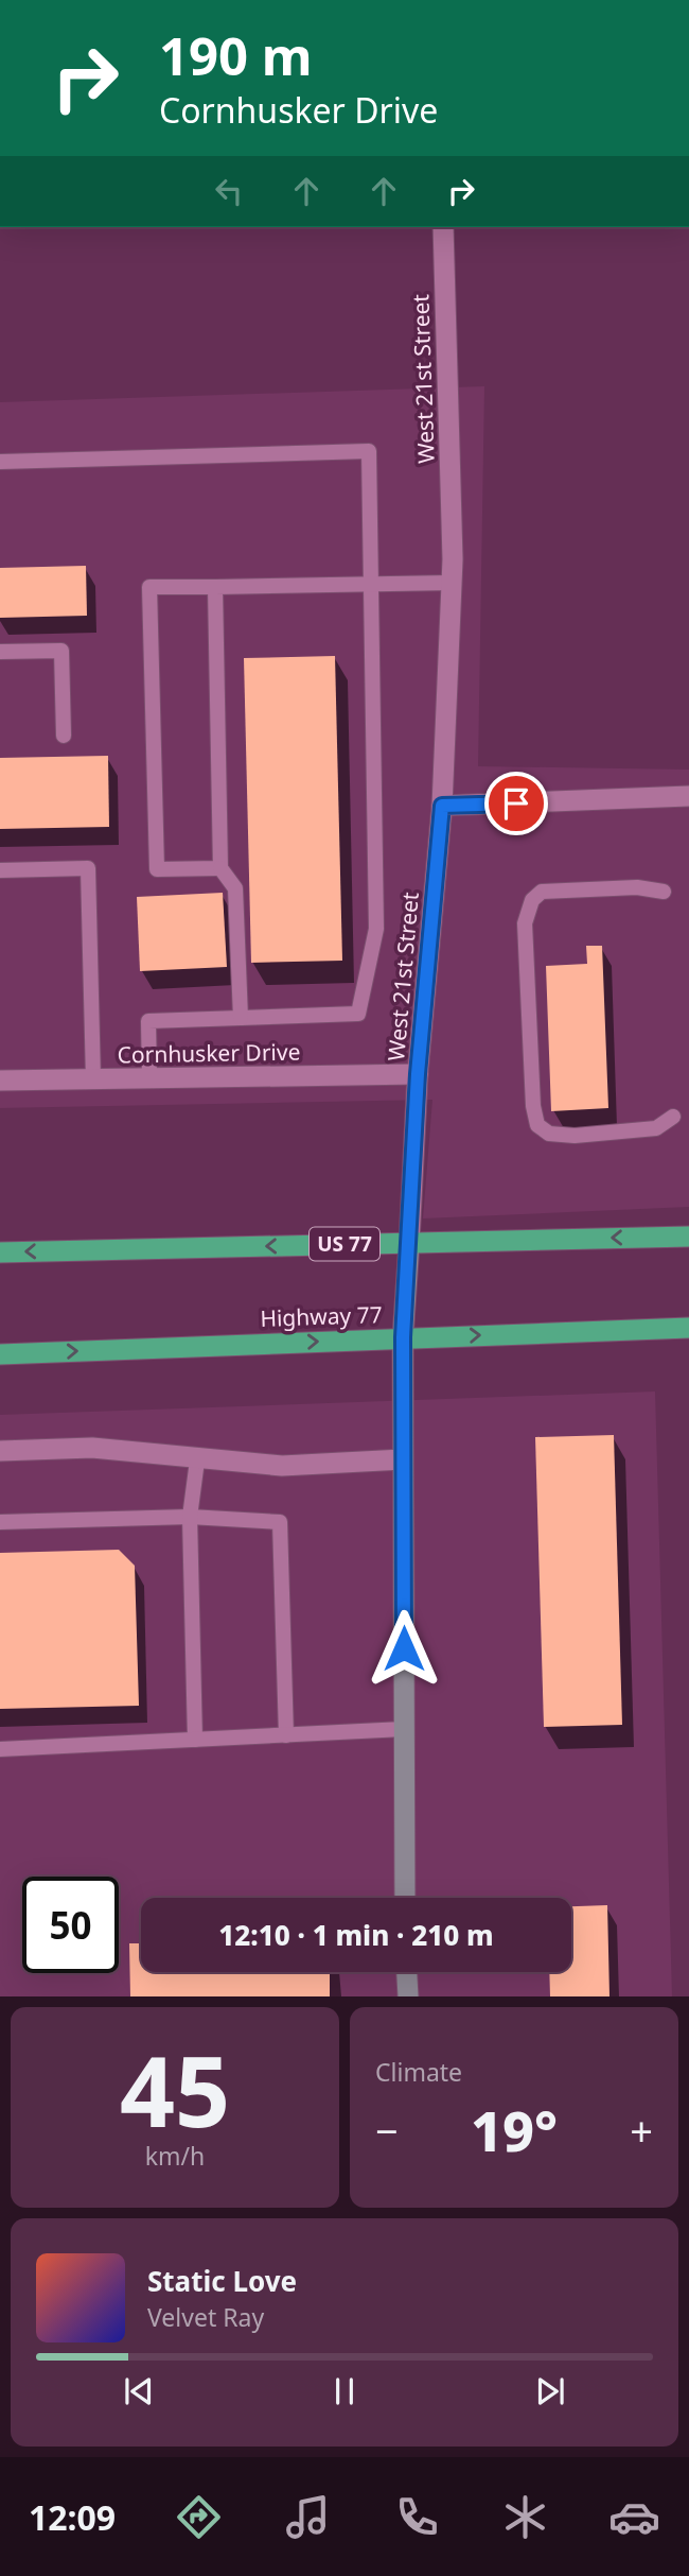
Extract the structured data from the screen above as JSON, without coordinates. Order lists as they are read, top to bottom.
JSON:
{
  "streets": {
    "highway": ["US 77", "Highway 77"],
    "main road": ["West 21st Street"],
    "street": ["Cornhusker Drive"]
  },
  "crossings": [
    ["West 21st Street", "Cornhusker Drive"],
    ["West 21st Street", "US 77"],
    ["West 21st Street", "Highway 77"]
  ],
  "page": {
    "turn": ["190 m", "Cornhusker Drive"],
    "limit": "50",
    "trip": "12:10 · 1 min · 210 m",
    "tile": [
      ["45", "km/h"],
      "Climate"
    ],
    "heat": ["−", "19°", "+"],
    "song": ["Static Love", "Velvet Ray"],
    "tabs": "12:09"
  }
}
